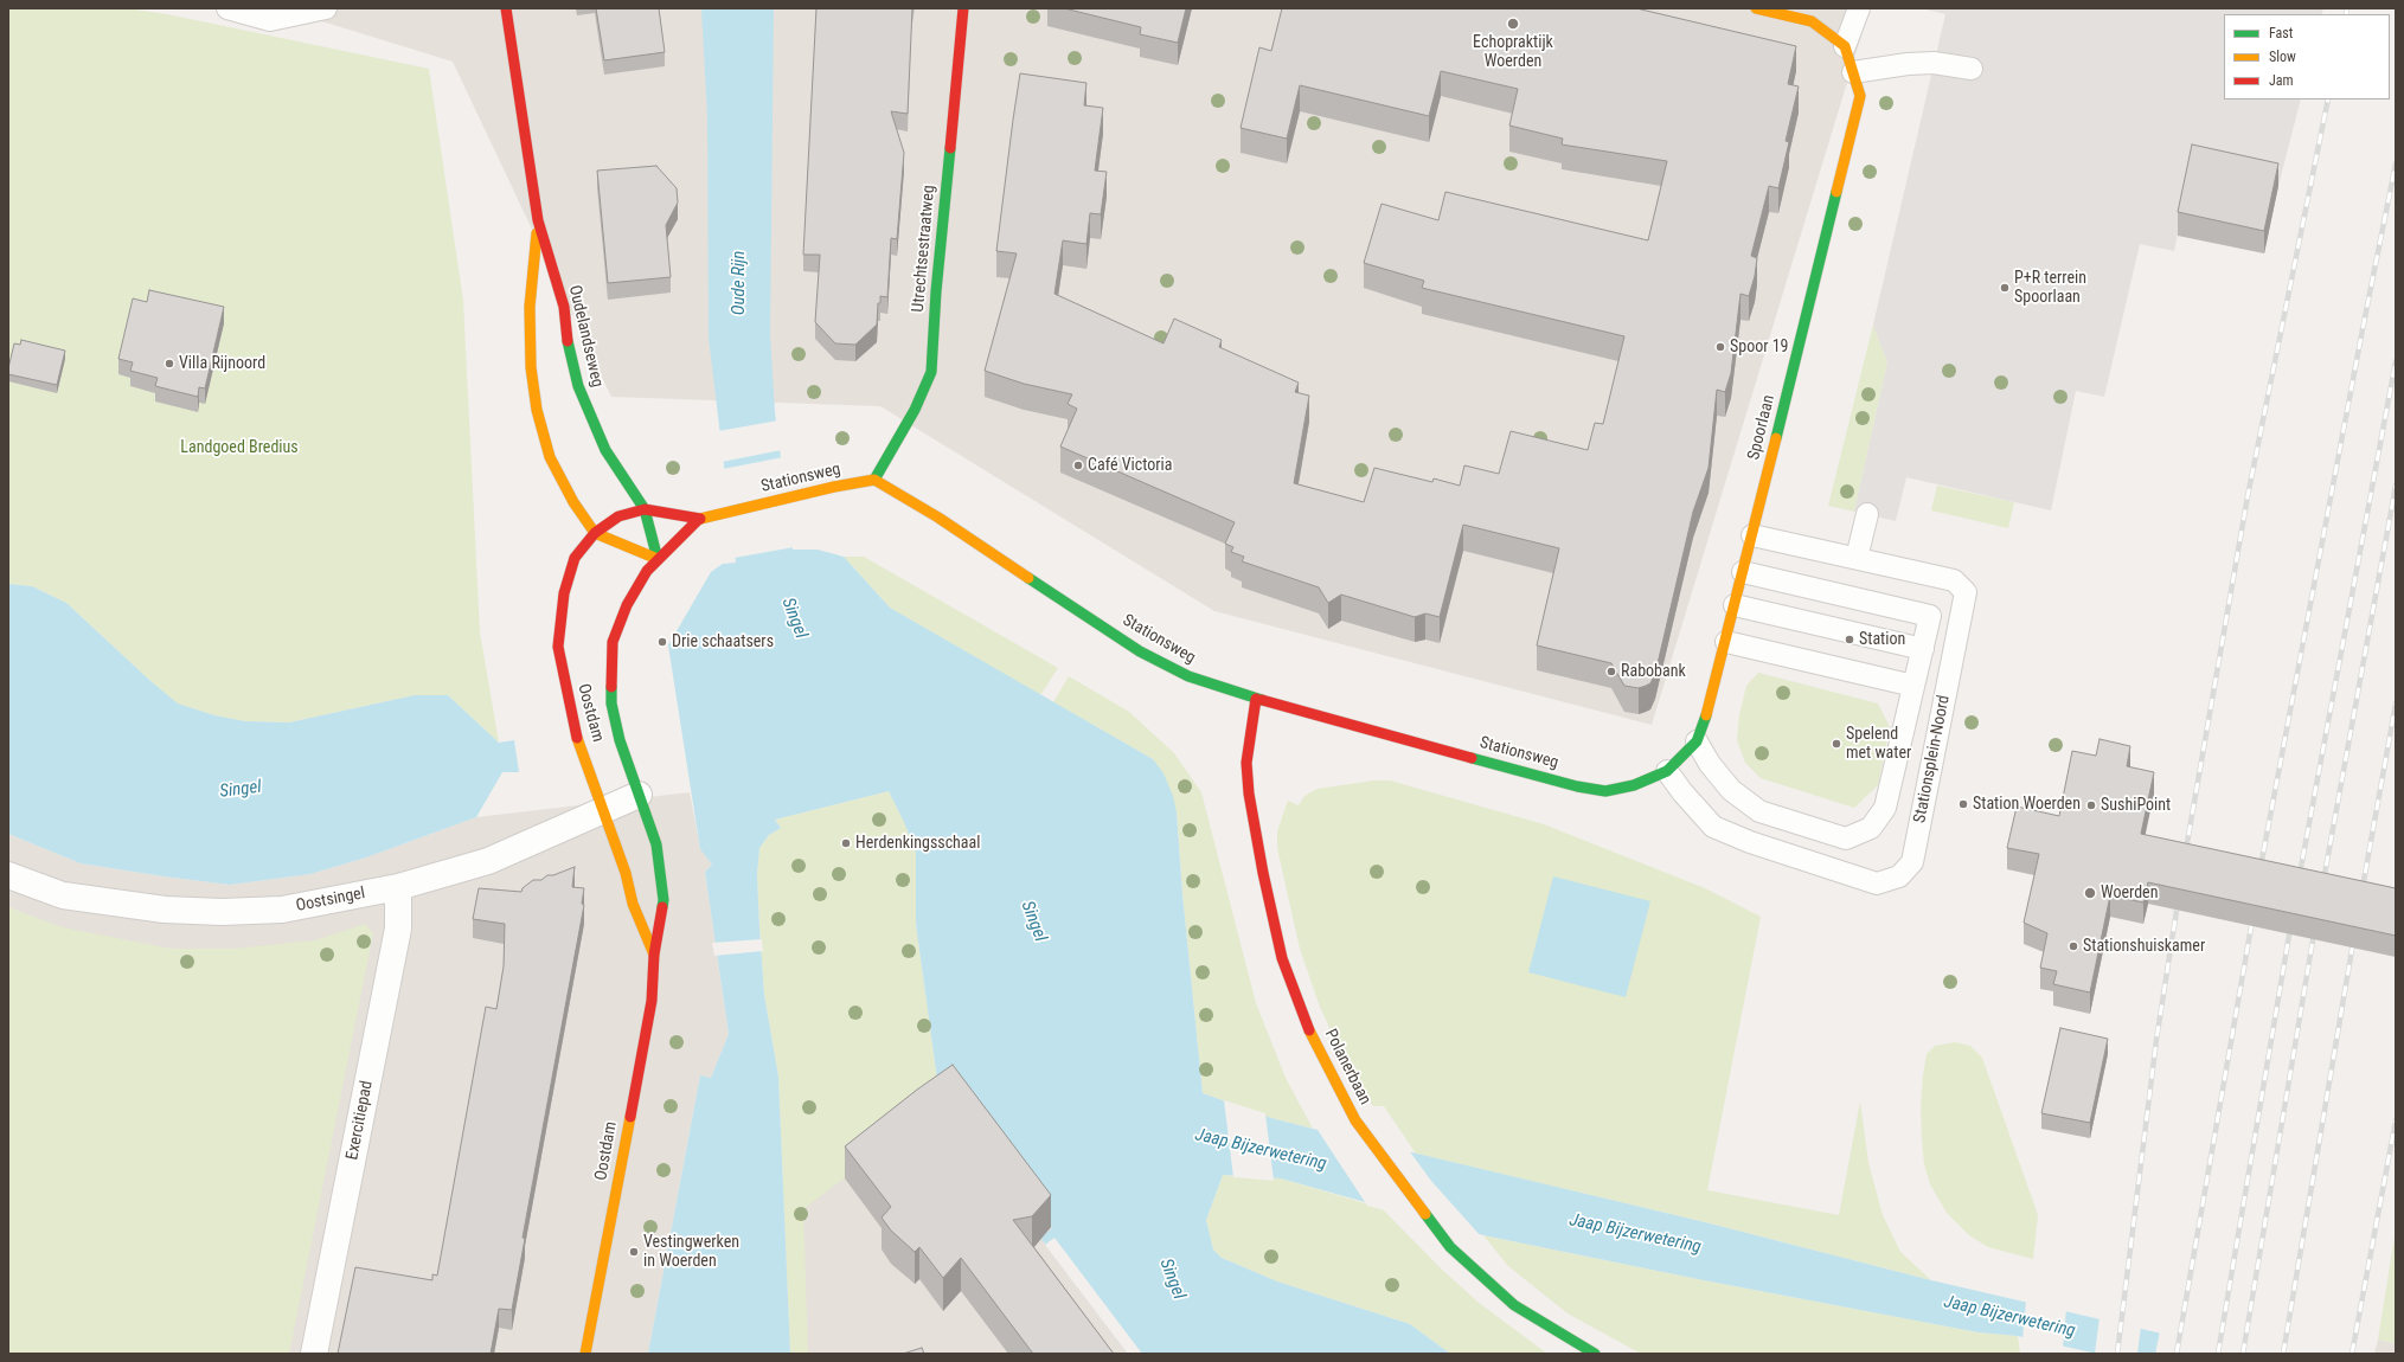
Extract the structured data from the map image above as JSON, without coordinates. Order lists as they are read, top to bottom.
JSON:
{
  "streets": {
    "main road": [
      "Utrechtsestraatweg",
      "Oudelandseweg",
      "Spoorlaan",
      "Stationsweg",
      "Oostdam",
      "Polanerbaan"
    ],
    "street": ["Oostsingel", "Exercitiepad"],
    "lane": ["Stationsplein-Noord"]
  },
  "crossings": [
    ["Utrechtsestraatweg", "Stationsweg"],
    ["Oudelandseweg", "Stationsweg"],
    ["Oudelandseweg", "Oostdam"],
    ["Spoorlaan", "Stationsweg"],
    ["Spoorlaan", "Stationsplein-Noord"],
    ["Stationsweg", "Oostdam"],
    ["Stationsweg", "Polanerbaan"],
    ["Oostdam", "Oostsingel"],
    ["Oostsingel", "Exercitiepad"]
  ],
  "water": ["Oude Rijn", "Singel", "Jaap Bijzerwetering"],
  "parks": ["Landgoed Bredius"],
  "places": [
    "Echopraktijk Woerden",
    "P+R terrein Spoorlaan",
    "Spoor 19",
    "Villa Rijnoord",
    "Café Victoria",
    "Station",
    "Drie schaatsers",
    "Rabobank",
    "Spelend met water",
    "Station Woerden",
    "SushiPoint",
    "Herdenkingsschaal",
    "Woerden",
    "Stationshuiskamer",
    "Vestingwerken in Woerden"
  ],
  "legend": ["Fast", "Slow", "Jam"]
}
